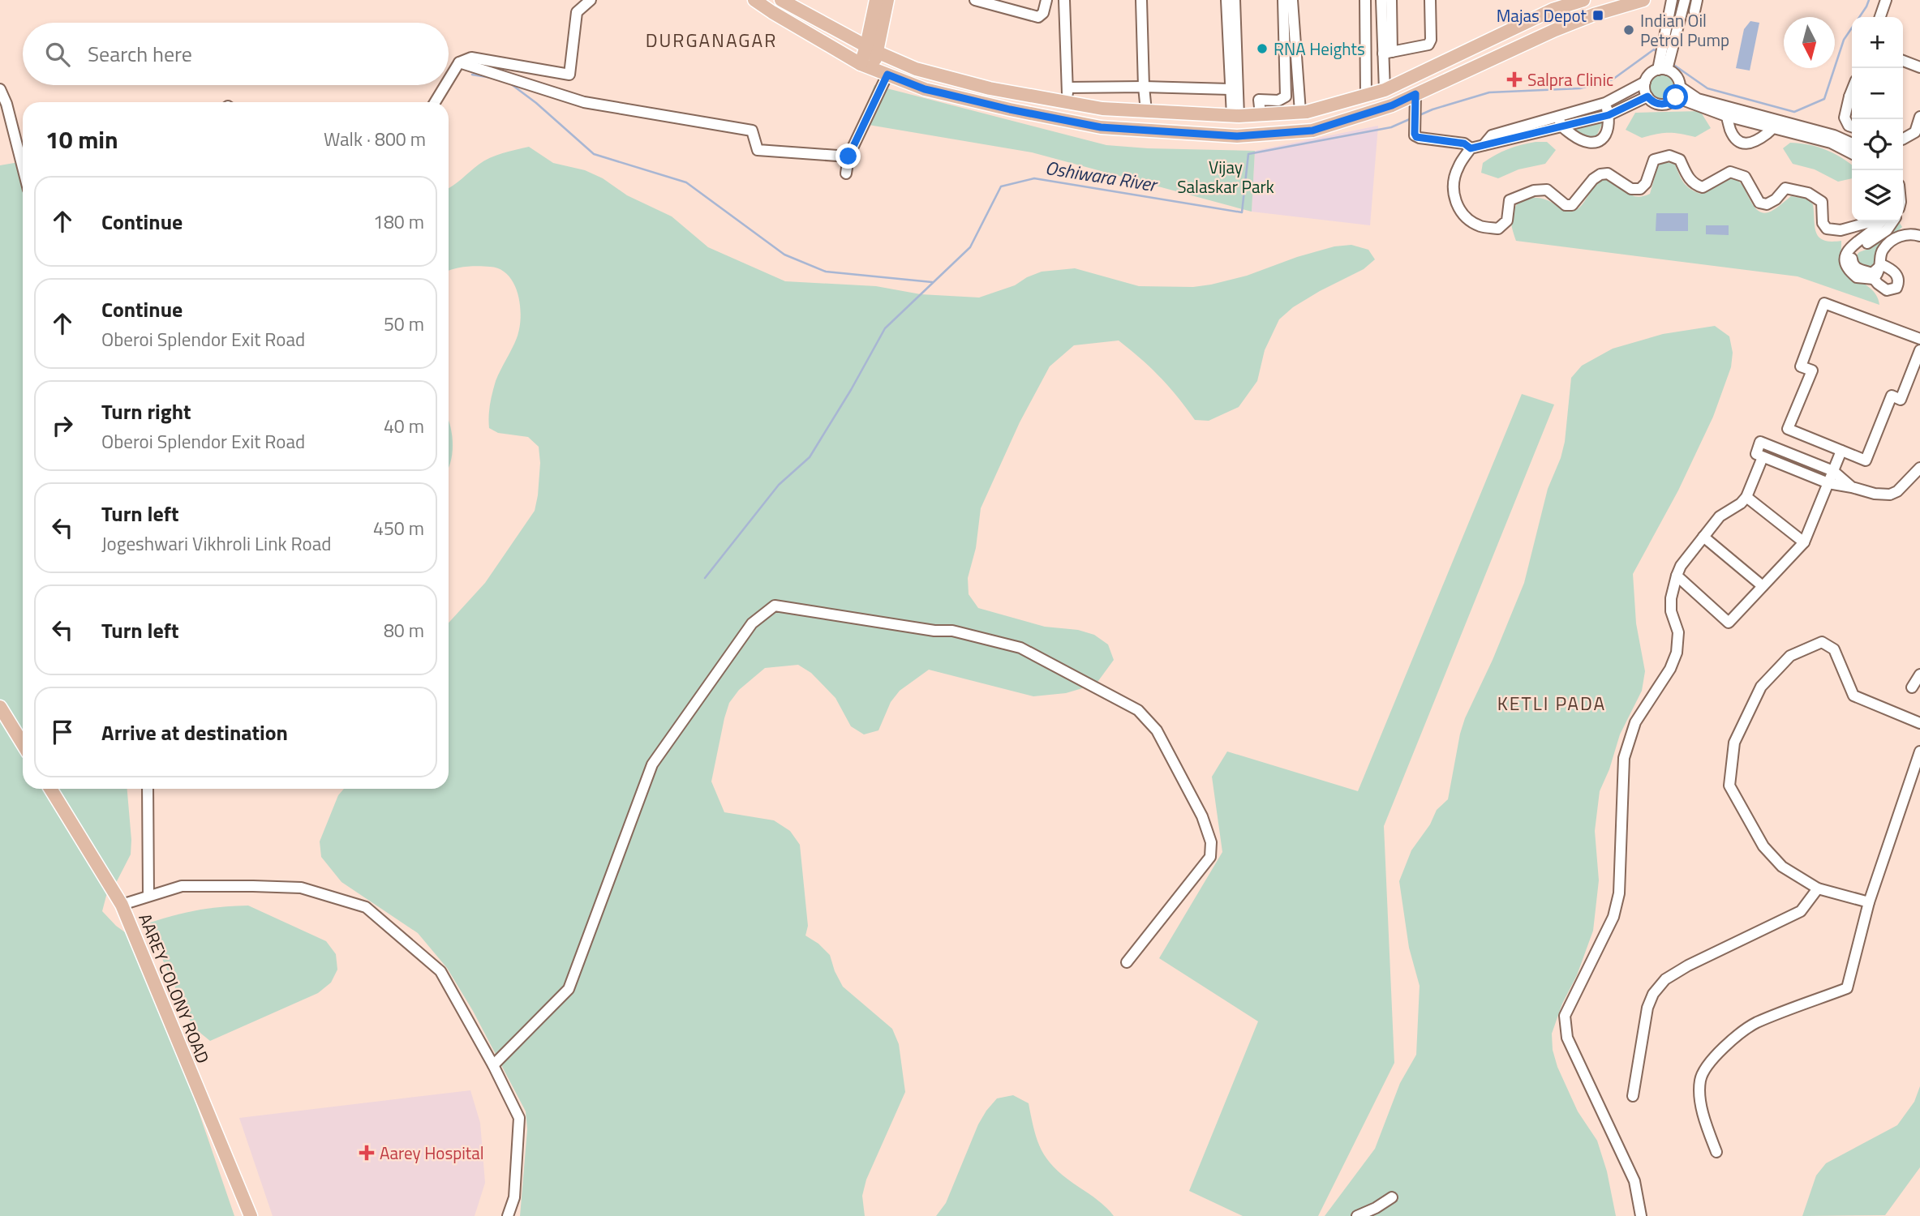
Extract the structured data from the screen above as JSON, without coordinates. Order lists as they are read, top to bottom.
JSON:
{
  "streets": {
    "main road": ["AAREY COLONY ROAD"]
  },
  "districts": ["DURGANAGAR", "KETLI PADA"],
  "water": ["Oshiwara River"],
  "parks": ["Vijay Salaskar Park"],
  "places": {
    "transit": ["Majas Depot"],
    "other": ["Indian Oil Petrol Pump", "RNA Heights"],
    "health": ["Salpra Clinic", "Aarey Hospital"]
  },
  "north": "bottom",
  "page": {
    "map_buttons": ["+", "−"],
    "search": "Search here",
    "heading": ["10 min", "Walk · 800 m"],
    "list": [
      ["Continue", "180 m"],
      ["Continue", "Oberoi Splendor Exit Road", "50 m"],
      ["Turn right", "Oberoi Splendor Exit Road", "40 m"],
      ["Turn left", "Jogeshwari Vikhroli Link Road", "450 m"],
      ["Turn left", "80 m"],
      "Arrive at destination"
    ]
  }
}
